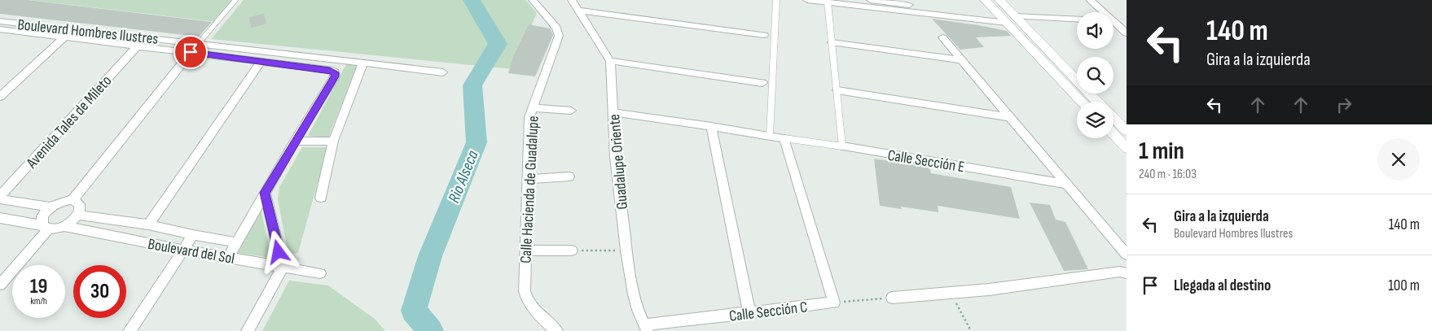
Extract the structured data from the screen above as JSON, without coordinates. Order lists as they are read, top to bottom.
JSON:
{
  "streets": {
    "street": [
      "Boulevard Hombres Ilustres",
      "Avenida Tales de Mileto",
      "Calle Sección E",
      "Guadalupe Oriente",
      "Calle Hacienda de Guadalupe",
      "Boulevard del Sol",
      "Calle Sección C"
    ]
  },
  "crossings": [
    ["Boulevard Hombres Ilustres", "Avenida Tales de Mileto"],
    ["Guadalupe Oriente", "Calle Sección C"]
  ],
  "water": ["Rio Alseca"],
  "page": {
    "turn": ["140 m", "Gira a la izquierda"],
    "heading": ["1 min", "240 m · 16:03"],
    "list": [
      {
        "name": "Gira a la izquierda",
        "note": "Boulevard Hombres Ilustres",
        "value": "140 m"
      },
      {
        "name": "Llegada al destino",
        "value": "100 m"
      }
    ],
    "speed": "19 km/h",
    "limit": "30"
  }
}
